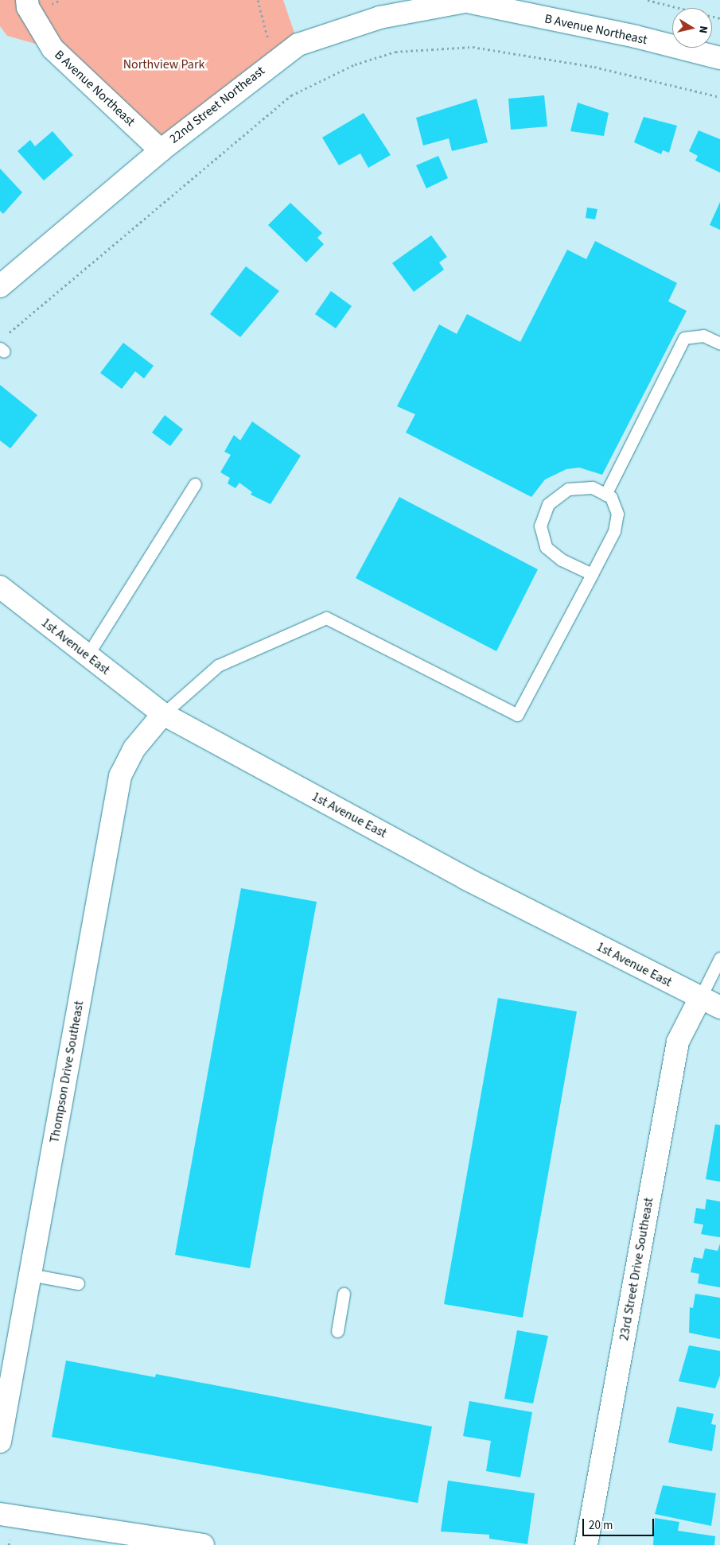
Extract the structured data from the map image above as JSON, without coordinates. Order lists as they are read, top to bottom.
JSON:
{
  "streets": {
    "street": [
      "B Avenue Northeast",
      "22nd Street Northeast",
      "1st Avenue East",
      "Thompson Drive Southeast",
      "23rd Street Drive Southeast"
    ]
  },
  "crossings": [
    ["B Avenue Northeast", "22nd Street Northeast"],
    ["1st Avenue East", "Thompson Drive Southeast"],
    ["1st Avenue East", "23rd Street Drive Southeast"]
  ],
  "parks": ["Northview Park"],
  "scale_bar": "20 m",
  "north": "right"
}
